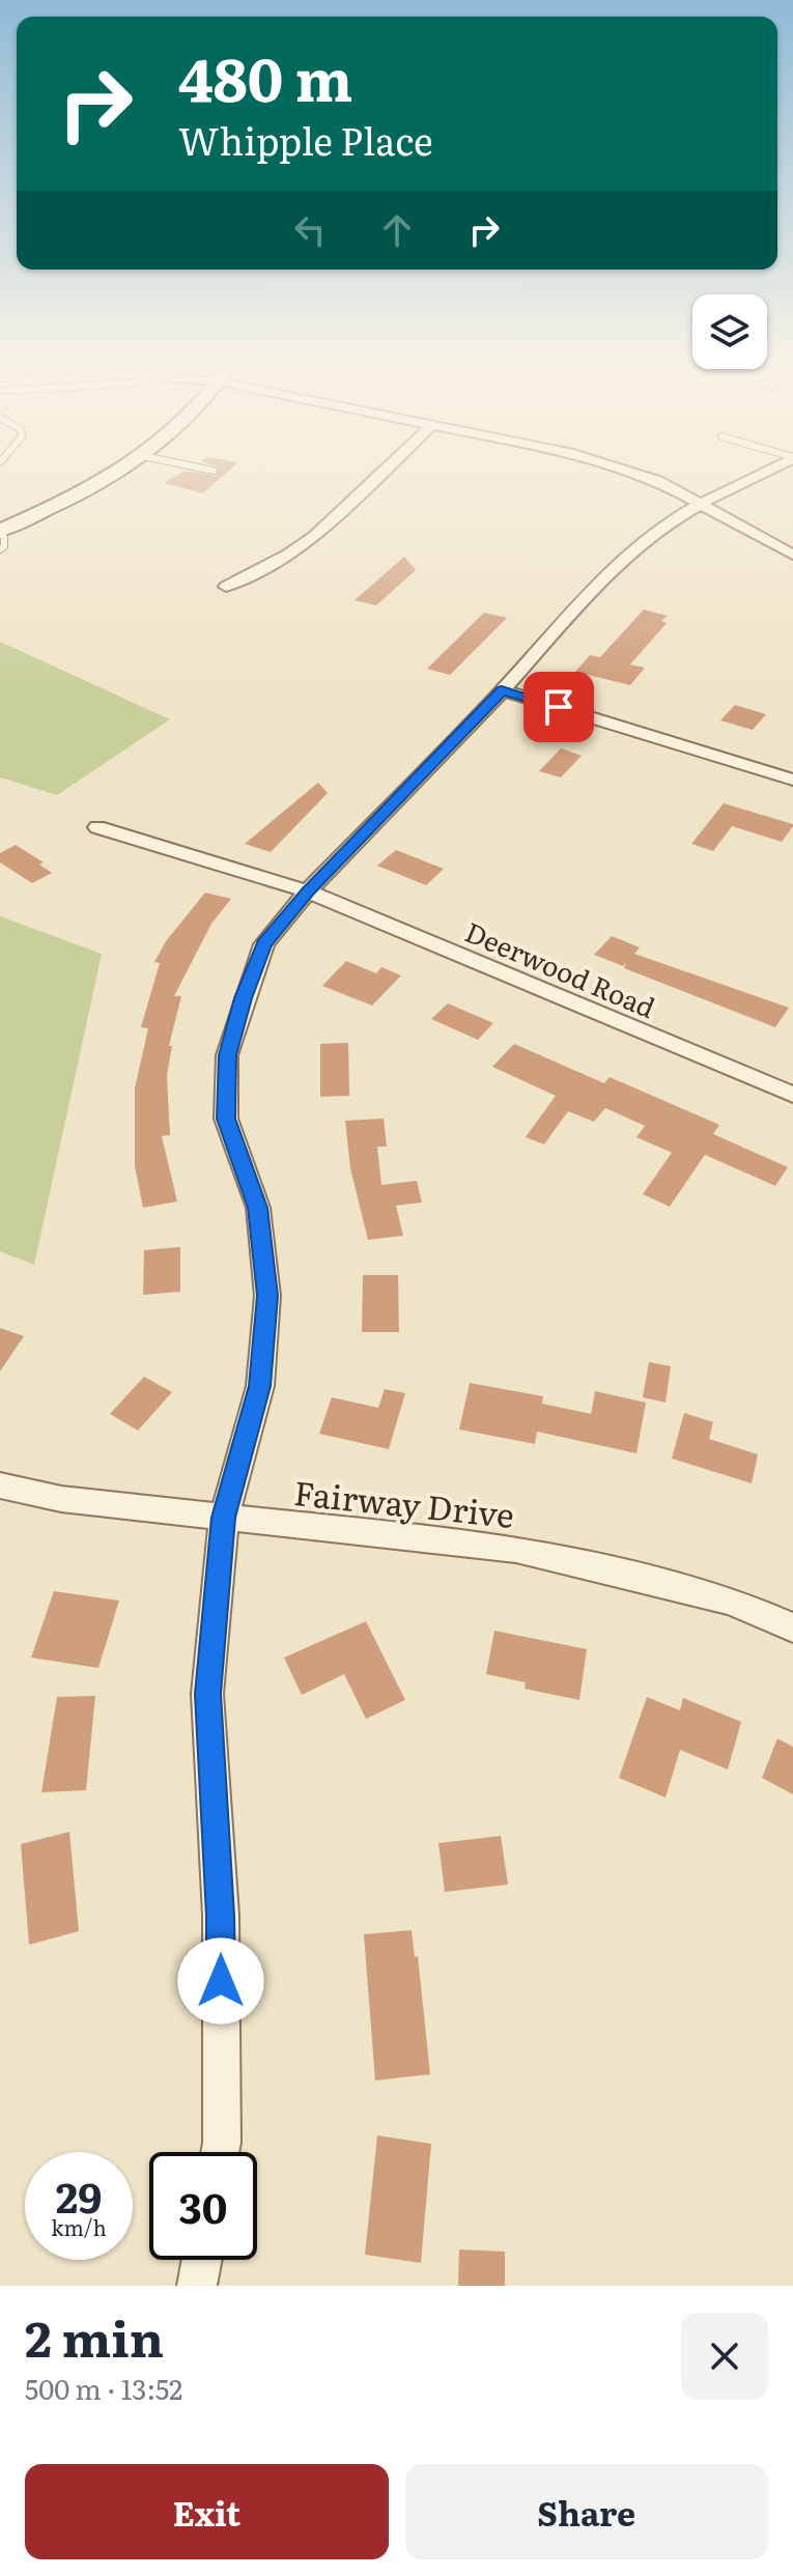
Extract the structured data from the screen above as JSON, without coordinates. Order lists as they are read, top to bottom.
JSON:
{
  "streets": {
    "street": ["Deerwood Road", "Fairway Drive"]
  },
  "page": {
    "turn": ["480 m", "Whipple Place"],
    "speed": "29 km/h",
    "limit": "30",
    "heading": ["2 min", "500 m · 13:52"],
    "buttons": ["Exit", "Share"]
  }
}
